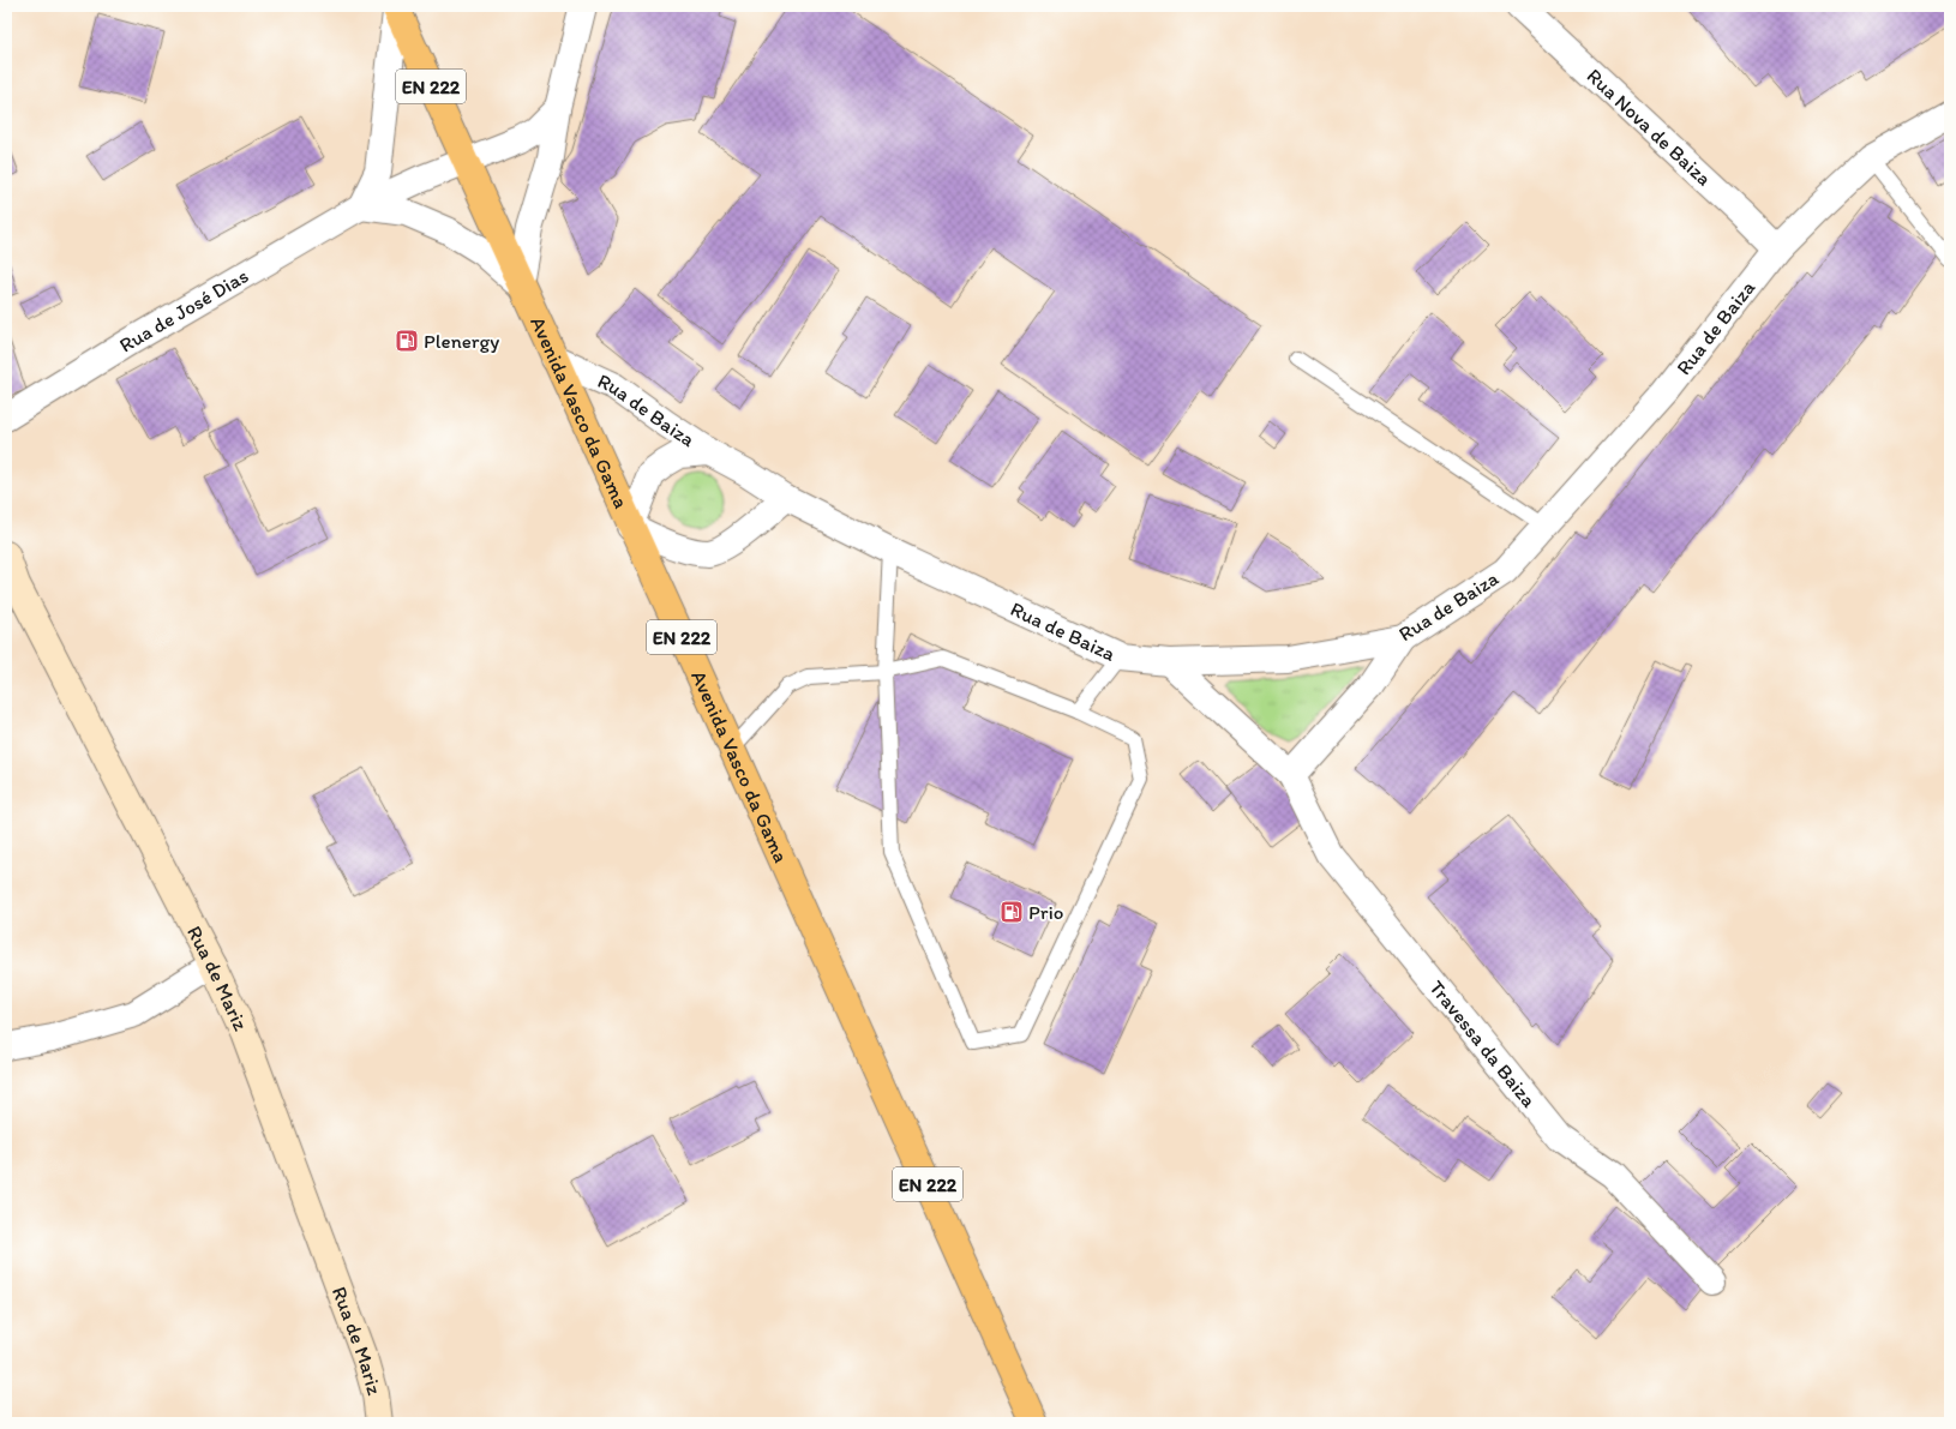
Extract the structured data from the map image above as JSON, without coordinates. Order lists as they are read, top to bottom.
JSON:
{
  "streets": {
    "main road": ["EN 222", "Avenida Vasco da Gama", "Rua de Mariz"],
    "street": [
      "Rua Nova de Baiza",
      "Rua de José Dias",
      "Rua de Baiza",
      "Travessa da Baiza"
    ]
  },
  "crossings": [
    ["Rua Nova de Baiza", "Rua de Baiza"],
    ["Rua de José Dias", "Avenida Vasco da Gama"],
    ["Rua de Baiza", "Avenida Vasco da Gama"],
    ["Rua de Baiza", "Travessa da Baiza"]
  ],
  "places": {
    "fuel station": ["Plenergy", "Prio"]
  }
}
